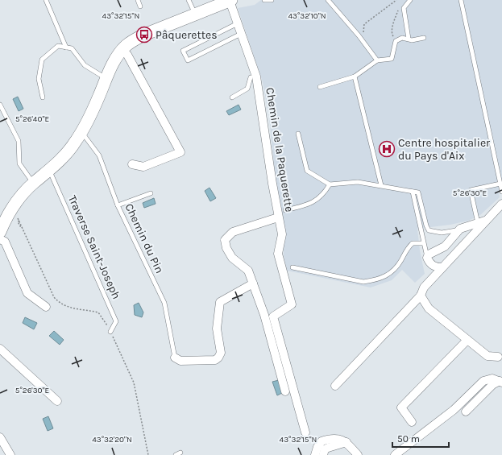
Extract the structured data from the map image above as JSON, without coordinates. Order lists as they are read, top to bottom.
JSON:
{
  "streets": {
    "street": ["Chemin de la Paquerette"],
    "lane": ["Chemin du Pin", "Traverse Saint-Joseph"]
  },
  "places": {
    "bus stop": ["Pâquerettes"],
    "hospital": ["Centre hospitalier du Pays d'Aix"]
  },
  "scale_bar": "50 m",
  "coordinates": [
    "43°32'15\"N",
    "43°32'10\"N",
    "5°26'40\"E",
    "5°26'30\"E",
    "43°32'20\"N"
  ]
}
